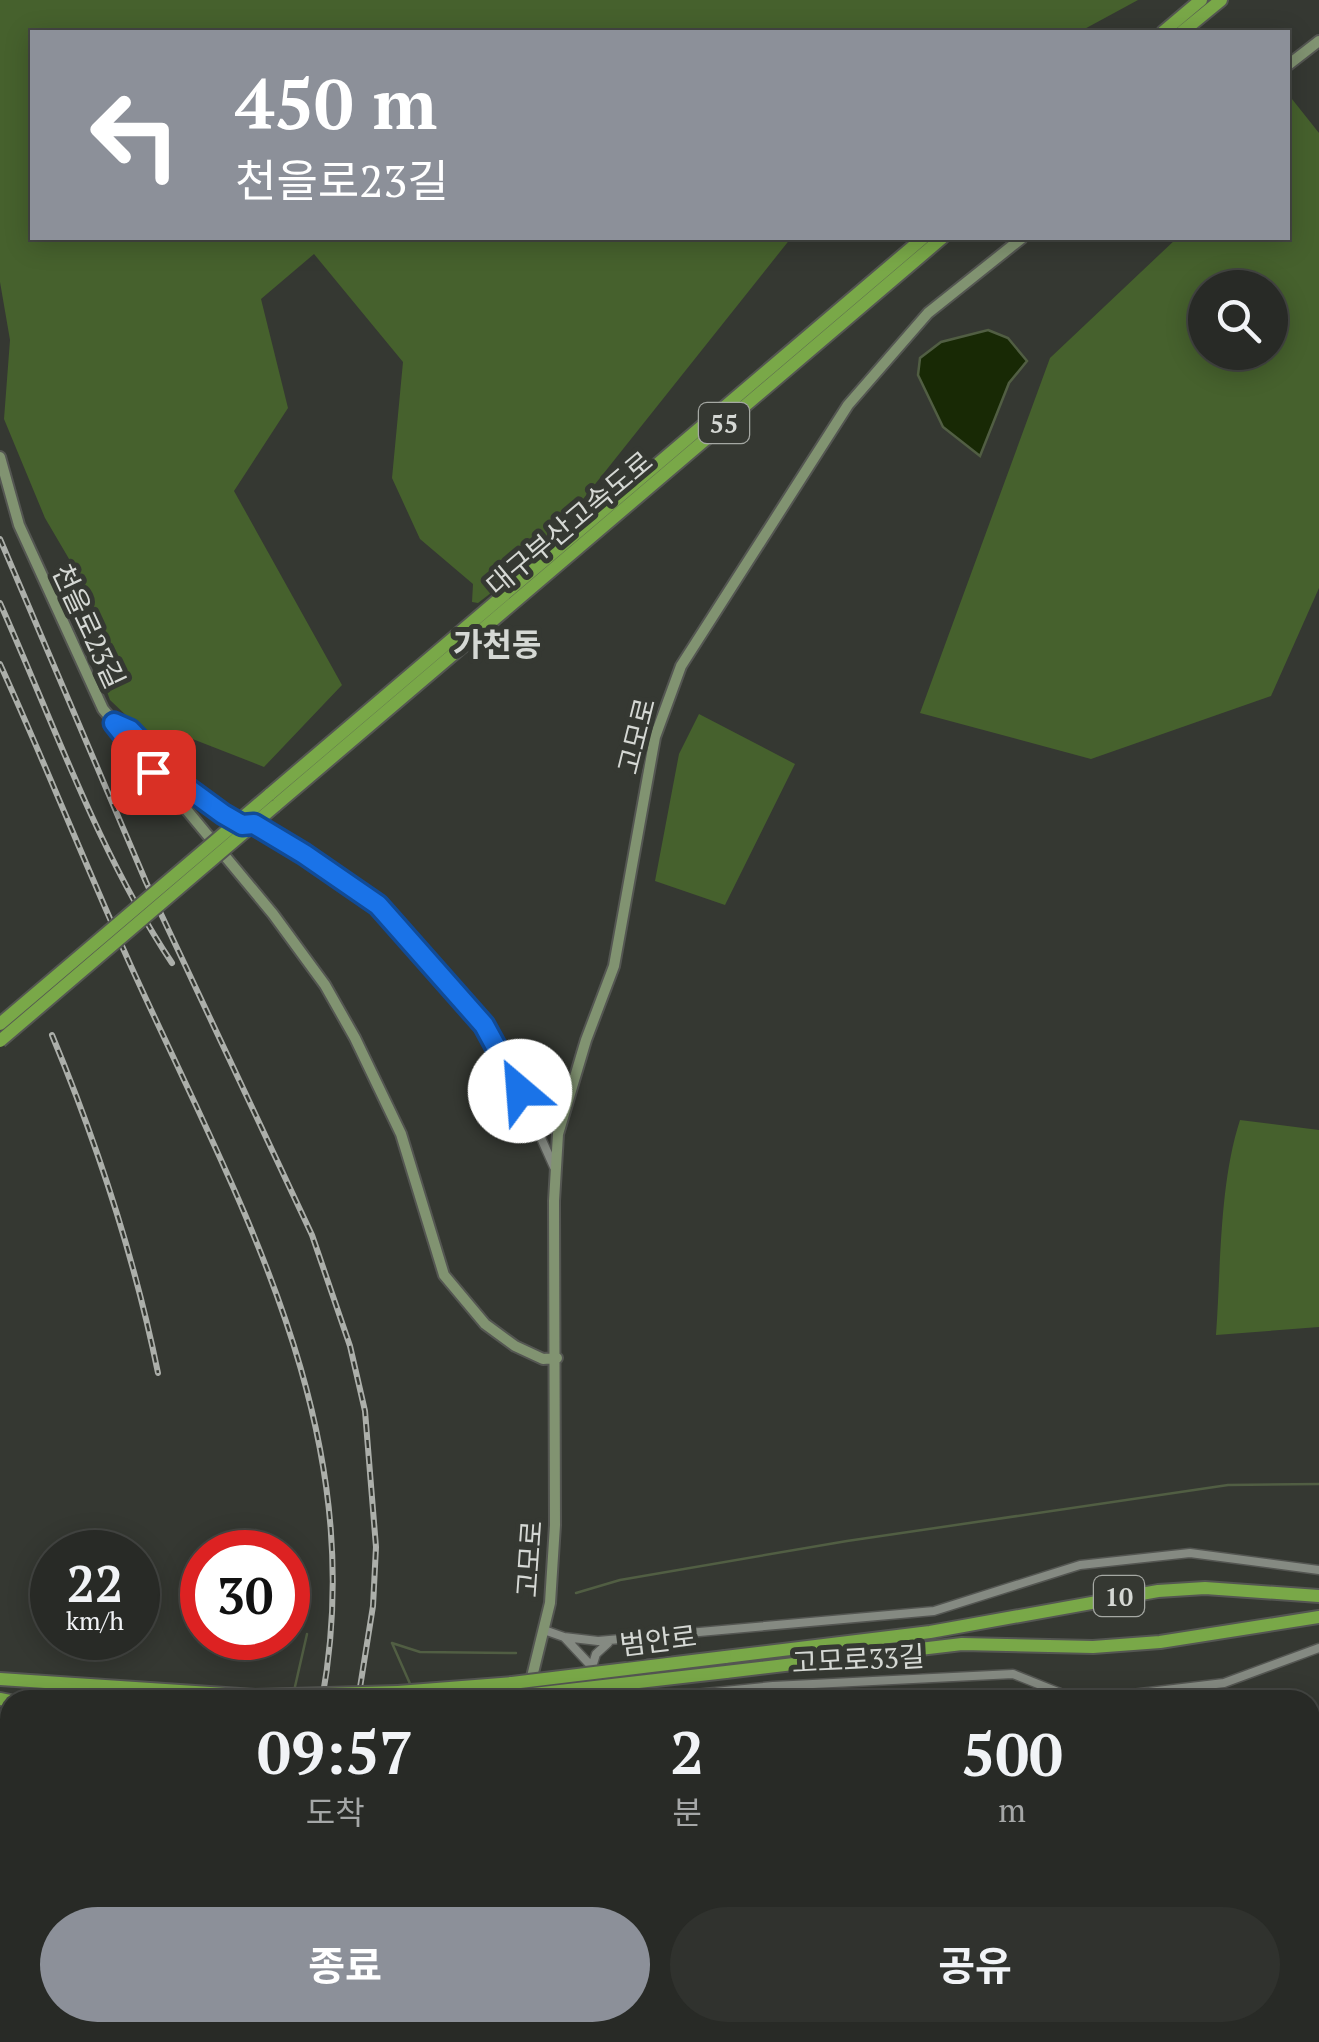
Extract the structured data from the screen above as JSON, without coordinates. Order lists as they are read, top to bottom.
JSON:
{
  "streets": {
    "highway": [
      "55",
      "대구부산고속도로",
      "10",
      "범안로"
    ],
    "main road": ["천을로23길", "고모로"],
    "street": ["고모로33길"]
  },
  "crossings": [
    ["천을로23길", "고모로"]
  ],
  "districts": ["가천동"],
  "page": {
    "turn": ["450 m", "천을로23길"],
    "speed": "22 km/h",
    "limit": "30",
    "eta": [
      "09:57",
      "도착",
      "2",
      "분",
      "500",
      "m"
    ],
    "buttons": ["종료", "공유"]
  }
}
